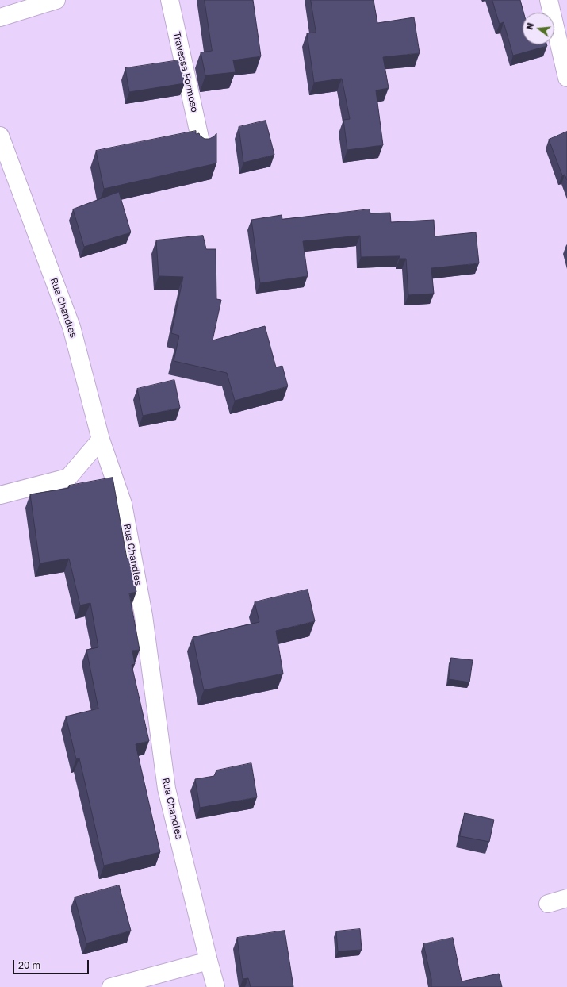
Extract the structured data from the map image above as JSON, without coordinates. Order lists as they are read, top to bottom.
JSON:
{
  "streets": {
    "street": ["Travessa Formoso", "Rua Chandles"]
  },
  "scale_bar": "20 m",
  "north": "left"
}
